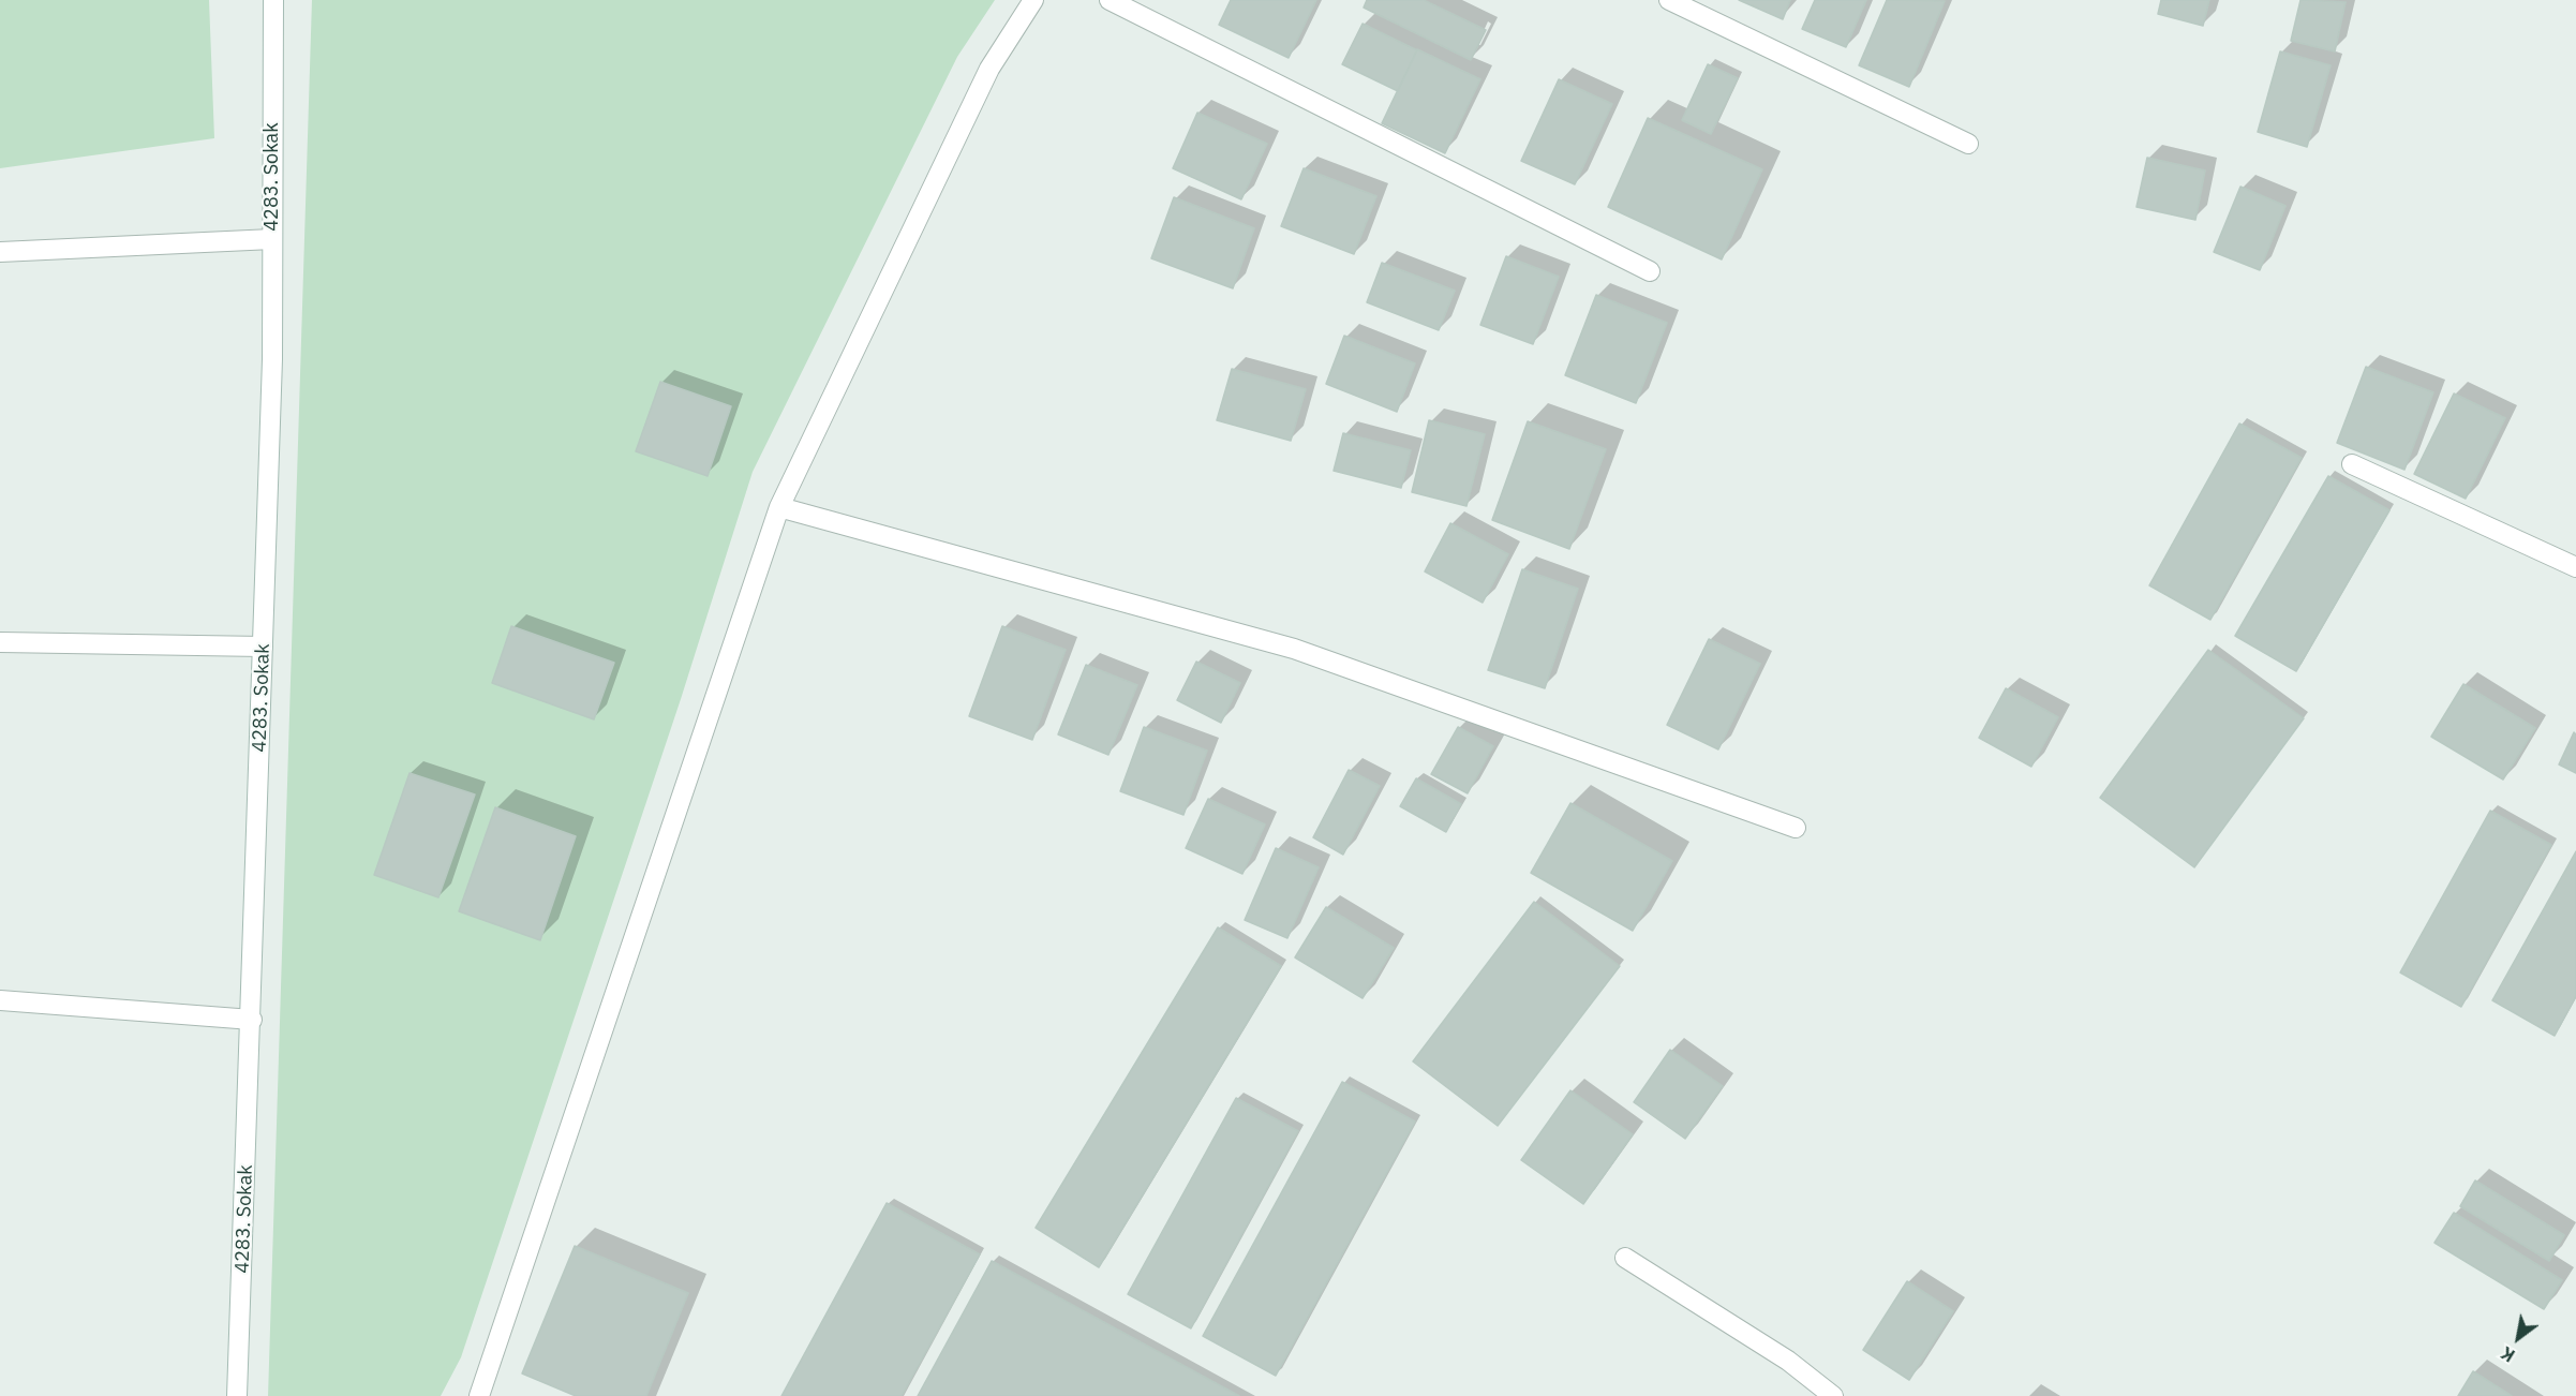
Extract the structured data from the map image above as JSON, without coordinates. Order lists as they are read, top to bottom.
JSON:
{
  "streets": {
    "street": ["4283. Sokak"]
  },
  "north": "bottom left"
}
